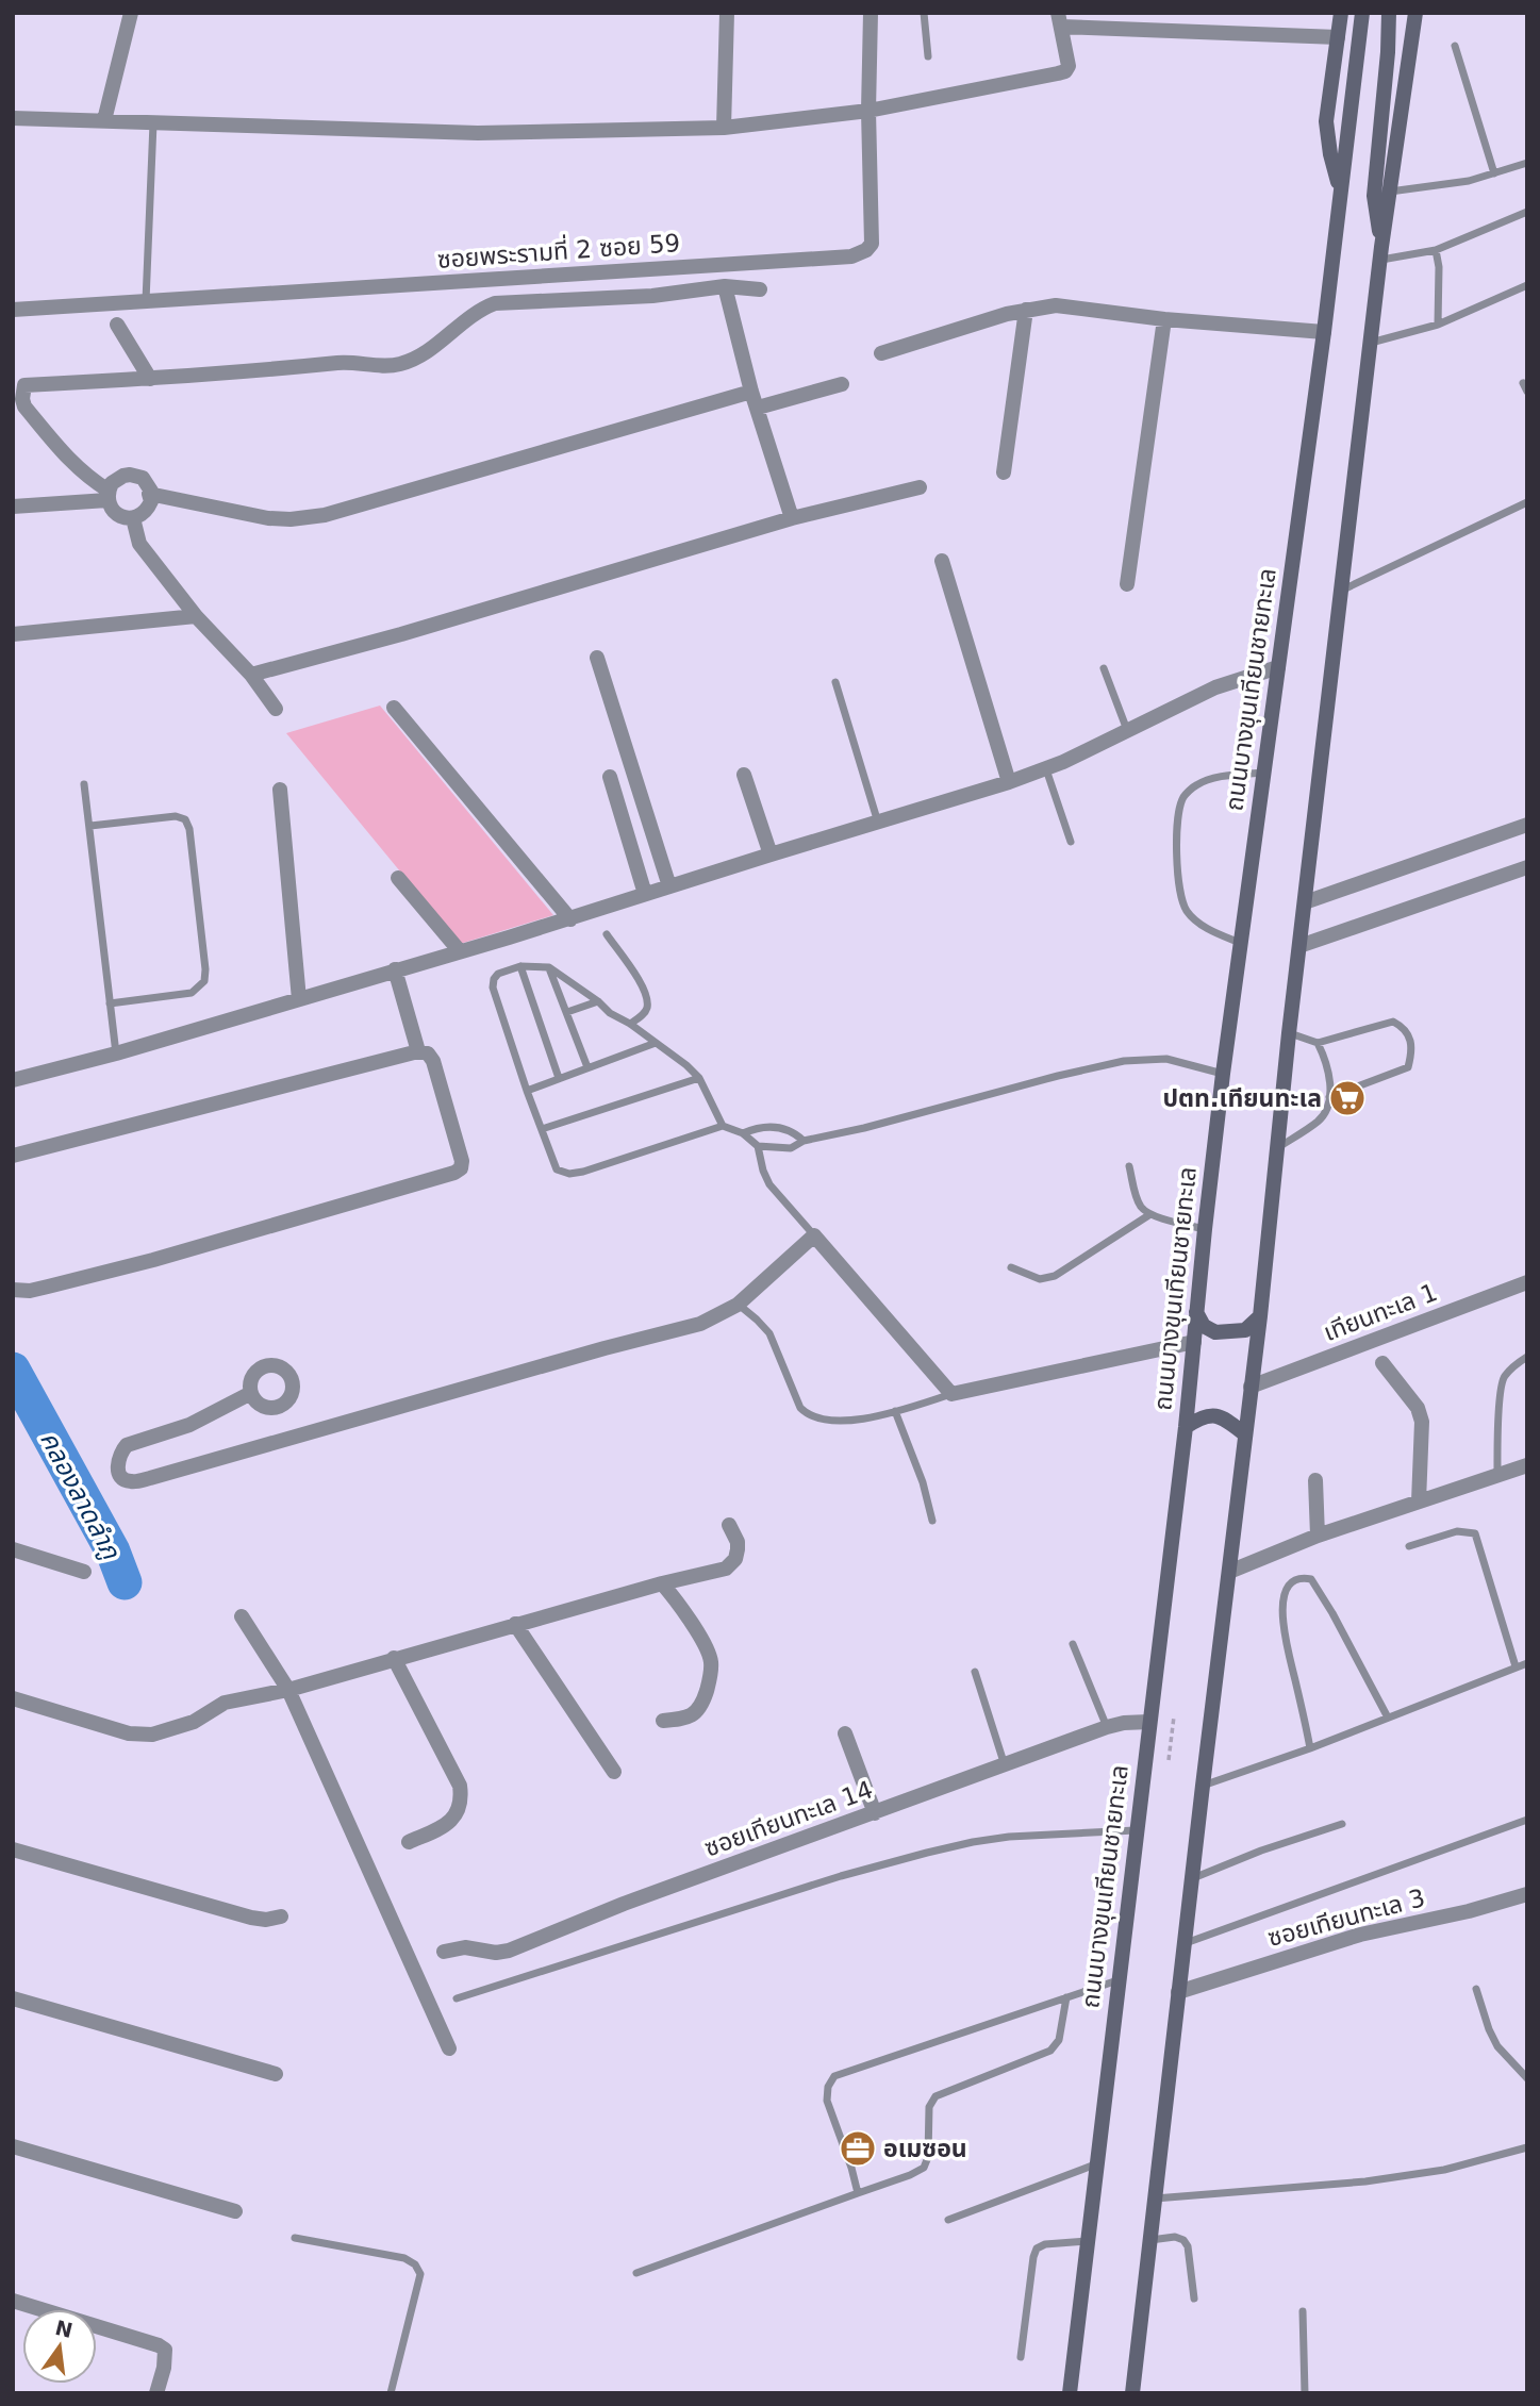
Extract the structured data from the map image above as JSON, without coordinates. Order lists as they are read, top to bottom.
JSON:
{
  "streets": {
    "main road": ["ถนนบางขุนเทียนชายทะเล"],
    "street": [
      "ซอยพระรามที่ 2 ซอย 59",
      "เทียนทะเล 1",
      "ซอยเทียนทะเล 14",
      "ซอยเทียนทะเล 3"
    ]
  },
  "crossings": [
    ["ถนนบางขุนเทียนชายทะเล", "ซอยเทียนทะเล 14"]
  ],
  "water": ["คลองลาดลำภู"],
  "places": {
    "supermarket": ["ปตท.เทียนทะเล"],
    "office": ["อเมซอน"]
  },
  "north": "top"
}
